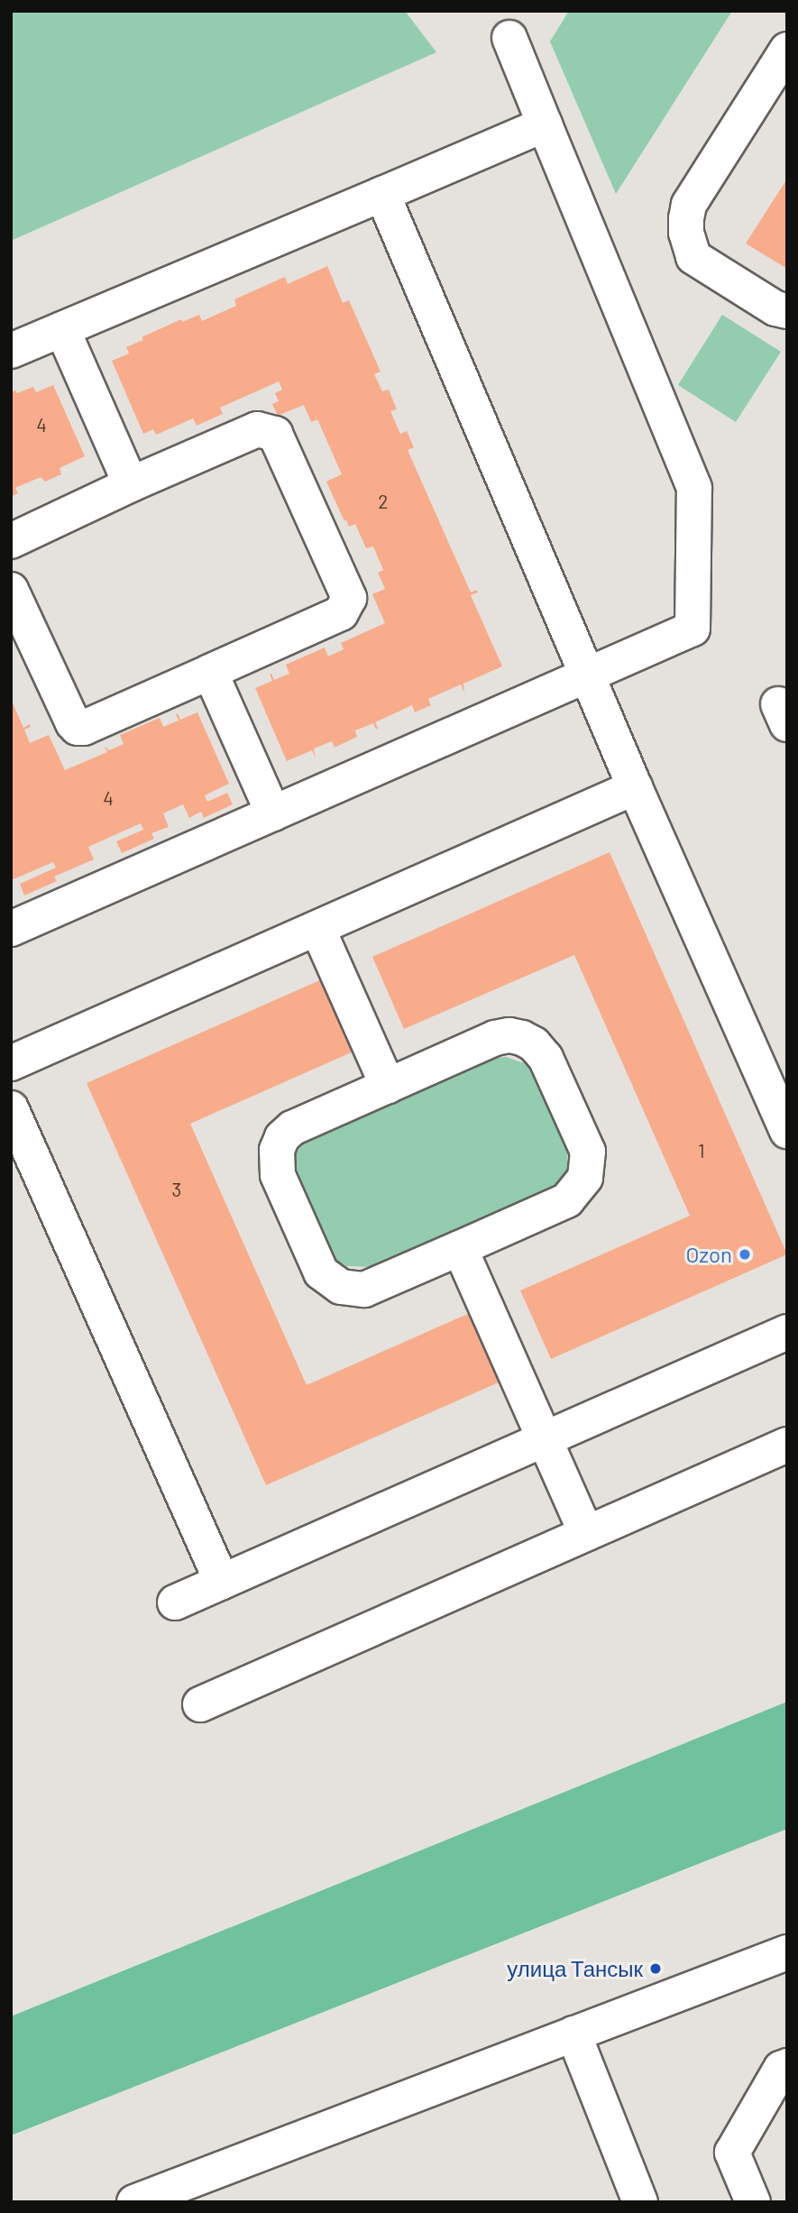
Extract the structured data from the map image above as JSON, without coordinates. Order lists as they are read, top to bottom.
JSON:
{
  "places": ["Ozon", "улица Тансык"],
  "house_numbers": [
    "4",
    "2",
    "4",
    "1",
    "3"
  ]
}
